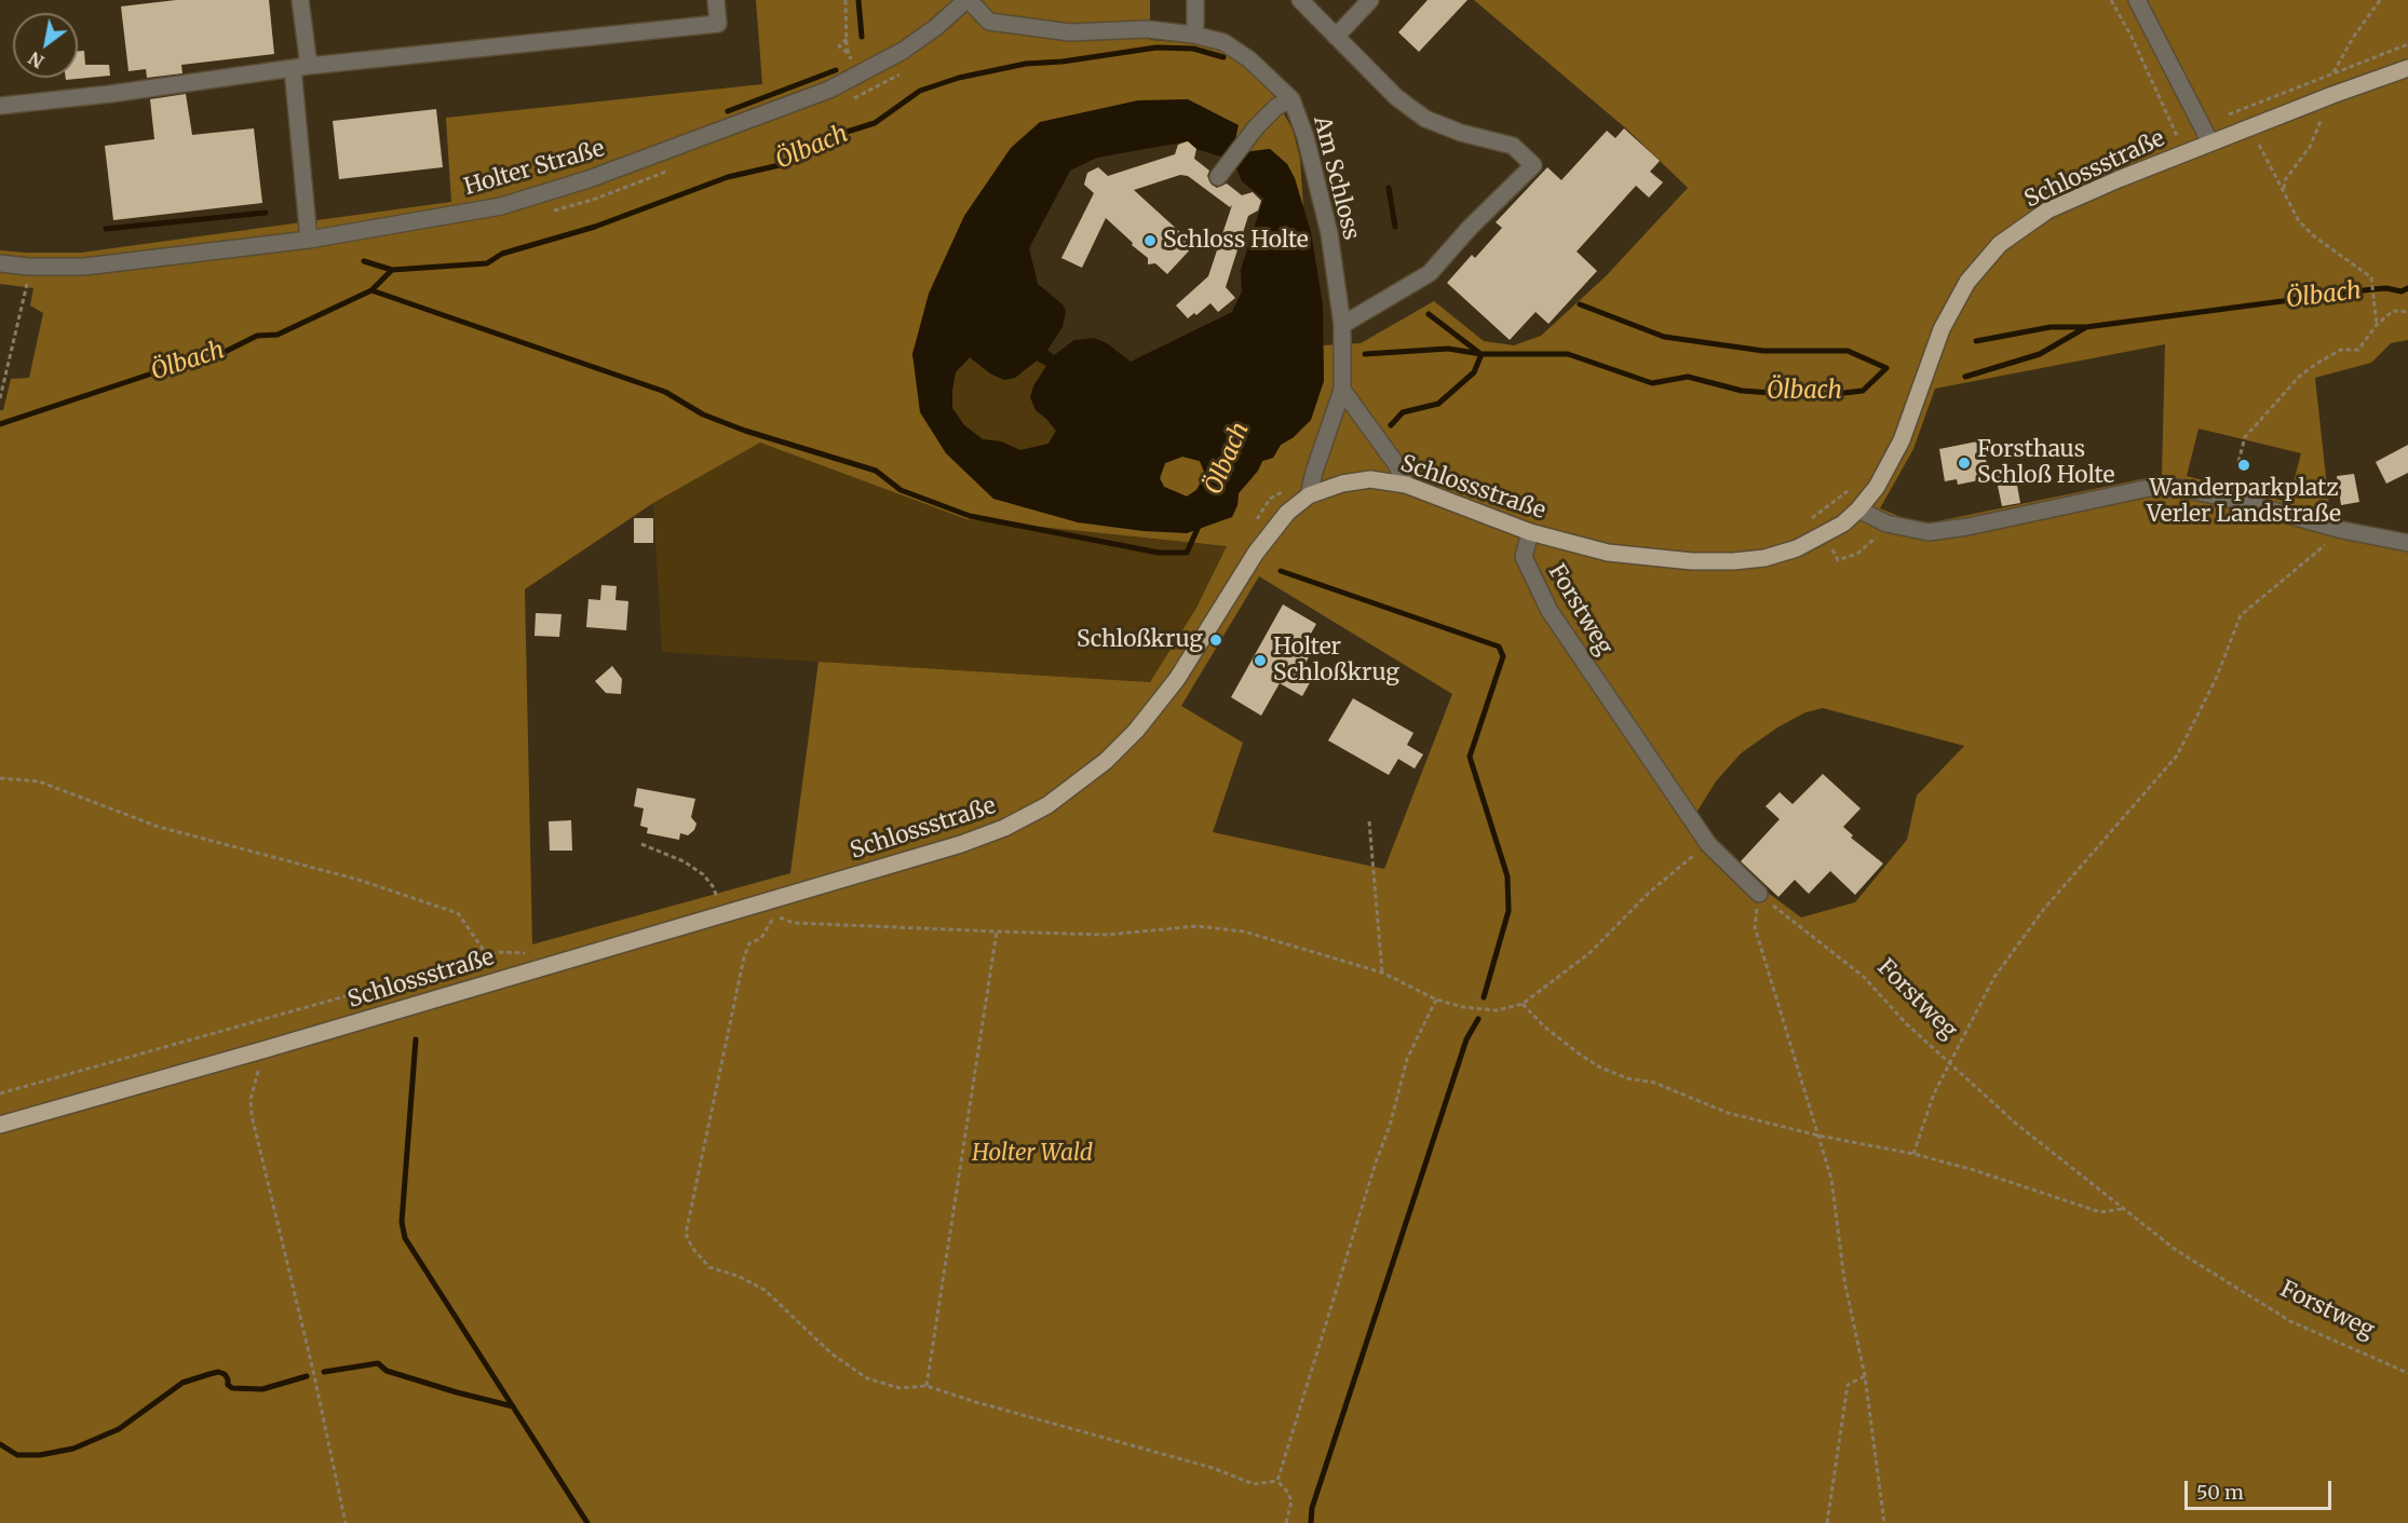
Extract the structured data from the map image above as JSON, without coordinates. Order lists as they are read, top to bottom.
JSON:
{
  "streets": {
    "main road": ["Schlossstraße"],
    "street": ["Holter Straße", "Am Schloss", "Forstweg"]
  },
  "crossings": [
    ["Holter Straße", "Am Schloss"],
    ["Schlossstraße", "Am Schloss"],
    ["Schlossstraße", "Forstweg"]
  ],
  "water": ["Ölbach"],
  "parks": ["Holter Wald"],
  "places": [
    "Schloss Holte",
    "Forsthaus Schloß Holte",
    "Wanderparkplatz Verler Landstraße",
    "Schloßkrug",
    "Holter Schloßkrug"
  ],
  "scale_bar": "50 m",
  "north": "bottom left"
}
